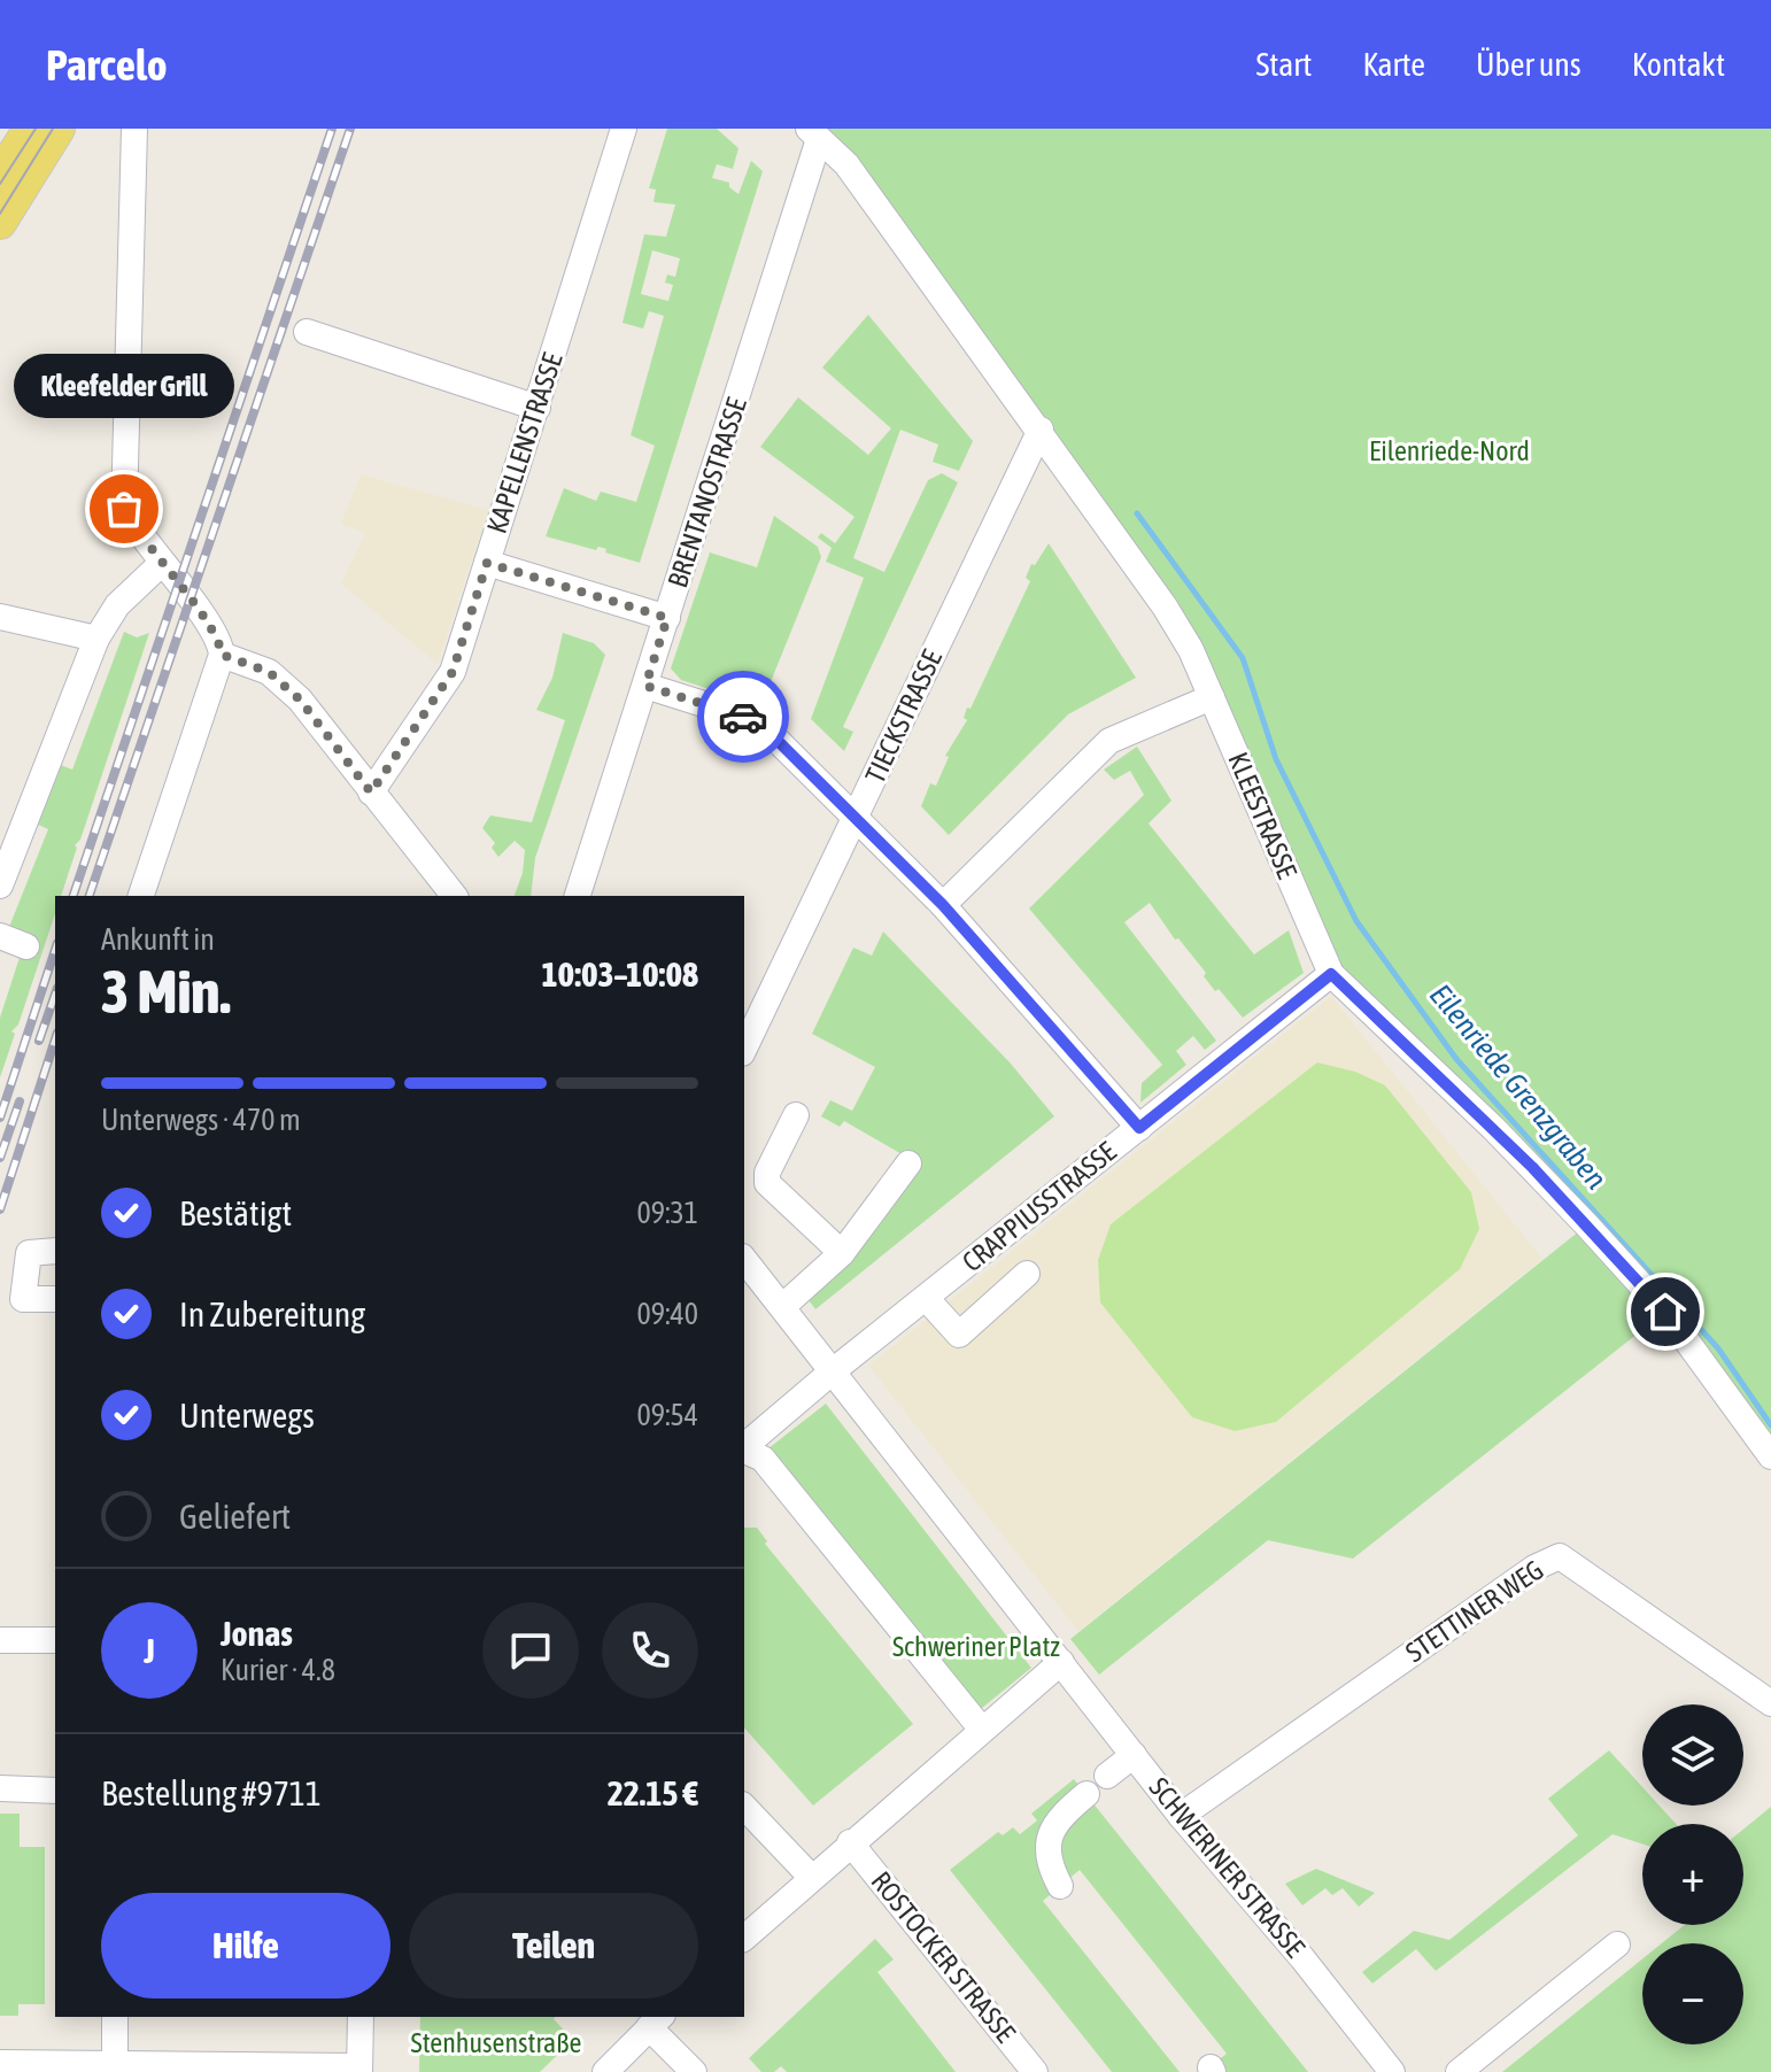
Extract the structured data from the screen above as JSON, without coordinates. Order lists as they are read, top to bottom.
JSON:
{
  "streets": {
    "street": [
      "KAPELLENSTRASSE",
      "BRENTANOSTRASSE",
      "TIECKSTRASSE",
      "KLEESTRASSE",
      "CRAPPIUSSTRASSE",
      "STETTINER WEG",
      "SCHWERINER STRASSE",
      "ROSTOCKER STRASSE"
    ]
  },
  "crossings": [
    ["BRENTANOSTRASSE", "KLEESTRASSE"],
    ["TIECKSTRASSE", "KLEESTRASSE"],
    ["KLEESTRASSE", "CRAPPIUSSTRASSE"],
    ["STETTINER WEG", "SCHWERINER STRASSE"]
  ],
  "water": ["Eilenriede Grenzgraben"],
  "parks": ["Eilenriede-Nord", "Schweriner Platz", "Stenhusenstraße"],
  "places": ["Kleefelder Grill"],
  "page": {
    "header": "Parcelo",
    "nav": [
      "Start",
      "Karte",
      "Über uns",
      "Kontakt"
    ],
    "bubble": "Kleefelder Grill",
    "heading": ["3 Min.", "Ankunft in", "10:03–10:08"],
    "panel": [
      "Jonas",
      "Kurier · 4.8",
      "Bestellung #9711",
      "22.15 €"
    ],
    "bar": "Unterwegs · 470 m",
    "list": [
      ["Bestätigt", "09:31"],
      ["In Zubereitung", "09:40"],
      ["Unterwegs", "09:54"],
      "Geliefert"
    ],
    "round": "J",
    "map_buttons": ["+", "−"],
    "buttons": ["Hilfe", "Teilen"]
  }
}
